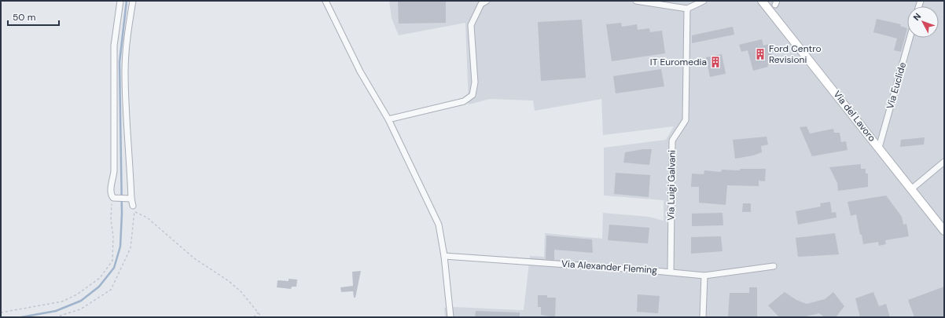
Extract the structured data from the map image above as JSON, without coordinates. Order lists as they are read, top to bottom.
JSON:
{
  "streets": {
    "main road": ["Via del Lavoro"],
    "street": ["Via Euclide", "Via Luigi Galvani", "Via Alexander Fleming"]
  },
  "crossings": [
    ["Via Euclide", "Via del Lavoro"],
    ["Via Luigi Galvani", "Via Alexander Fleming"]
  ],
  "places": {
    "building": ["Ford Centro Revisioni", "IT Euromedia"]
  },
  "scale_bar": "50 m",
  "north": "top left"
}
